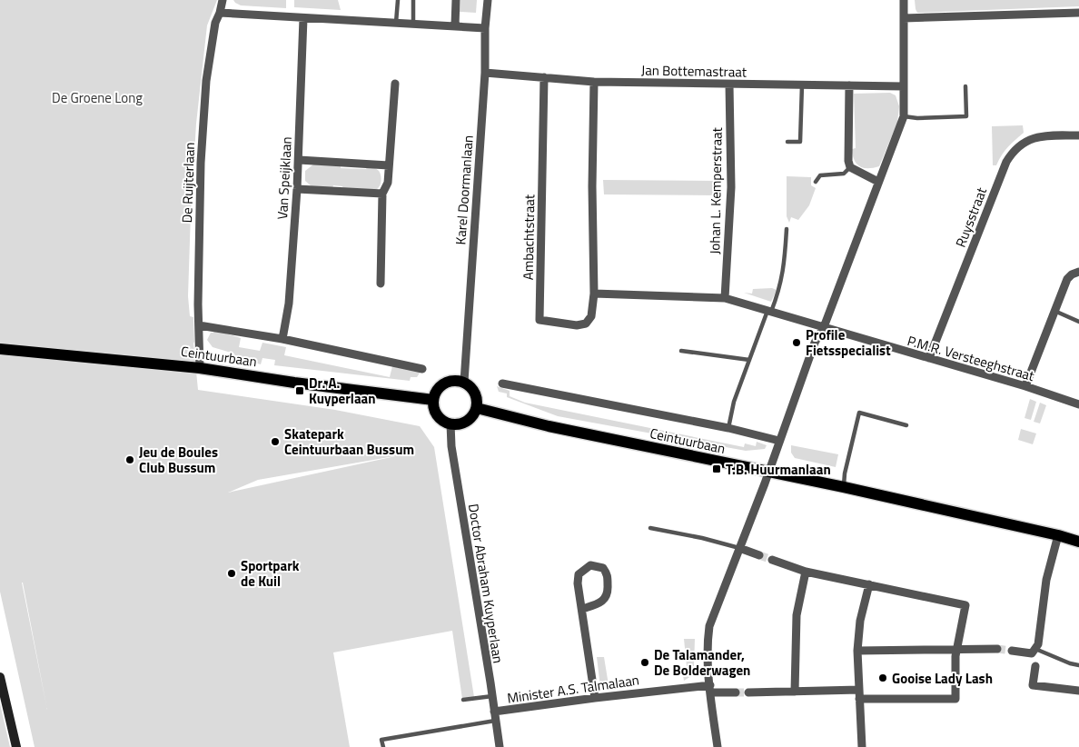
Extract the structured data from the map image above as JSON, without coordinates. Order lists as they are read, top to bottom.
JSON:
{
  "streets": {
    "main road": ["Ceintuurbaan"],
    "street": [
      "Jan Bottemastraat",
      "Van Speijklaan",
      "De Ruijterlaan",
      "Karel Doormanlaan",
      "Johan L. Kemperstraat",
      "Ruysstraat",
      "Ambachtstraat",
      "P.M.R. Versteeghstraat",
      "Doctor Abraham Kuyperlaan",
      "Minister A.S. Talmalaan"
    ]
  },
  "crossings": [
    ["Jan Bottemastraat", "Karel Doormanlaan"],
    ["Jan Bottemastraat", "Johan L. Kemperstraat"],
    ["Jan Bottemastraat", "Ambachtstraat"],
    ["Van Speijklaan", "Ceintuurbaan"],
    ["De Ruijterlaan", "Ceintuurbaan"],
    ["Karel Doormanlaan", "Ceintuurbaan"],
    ["Karel Doormanlaan", "Doctor Abraham Kuyperlaan"],
    ["Johan L. Kemperstraat", "P.M.R. Versteeghstraat"],
    ["Ruysstraat", "P.M.R. Versteeghstraat"],
    ["Ambachtstraat", "P.M.R. Versteeghstraat"],
    ["Ceintuurbaan", "Doctor Abraham Kuyperlaan"],
    ["Doctor Abraham Kuyperlaan", "Minister A.S. Talmalaan"]
  ],
  "parks": ["De Groene Long"],
  "places": {
    "other": [
      "Profile Fietsspecialist",
      "Skatepark Ceintuurbaan Bussum",
      "Jeu de Boules Club Bussum",
      "Sportpark de Kuil",
      "De Talamander, De Bolderwagen",
      "Gooise Lady Lash"
    ],
    "transit": ["Dr. A. Kuyperlaan", "T.B. Huurmanlaan"]
  }
}
